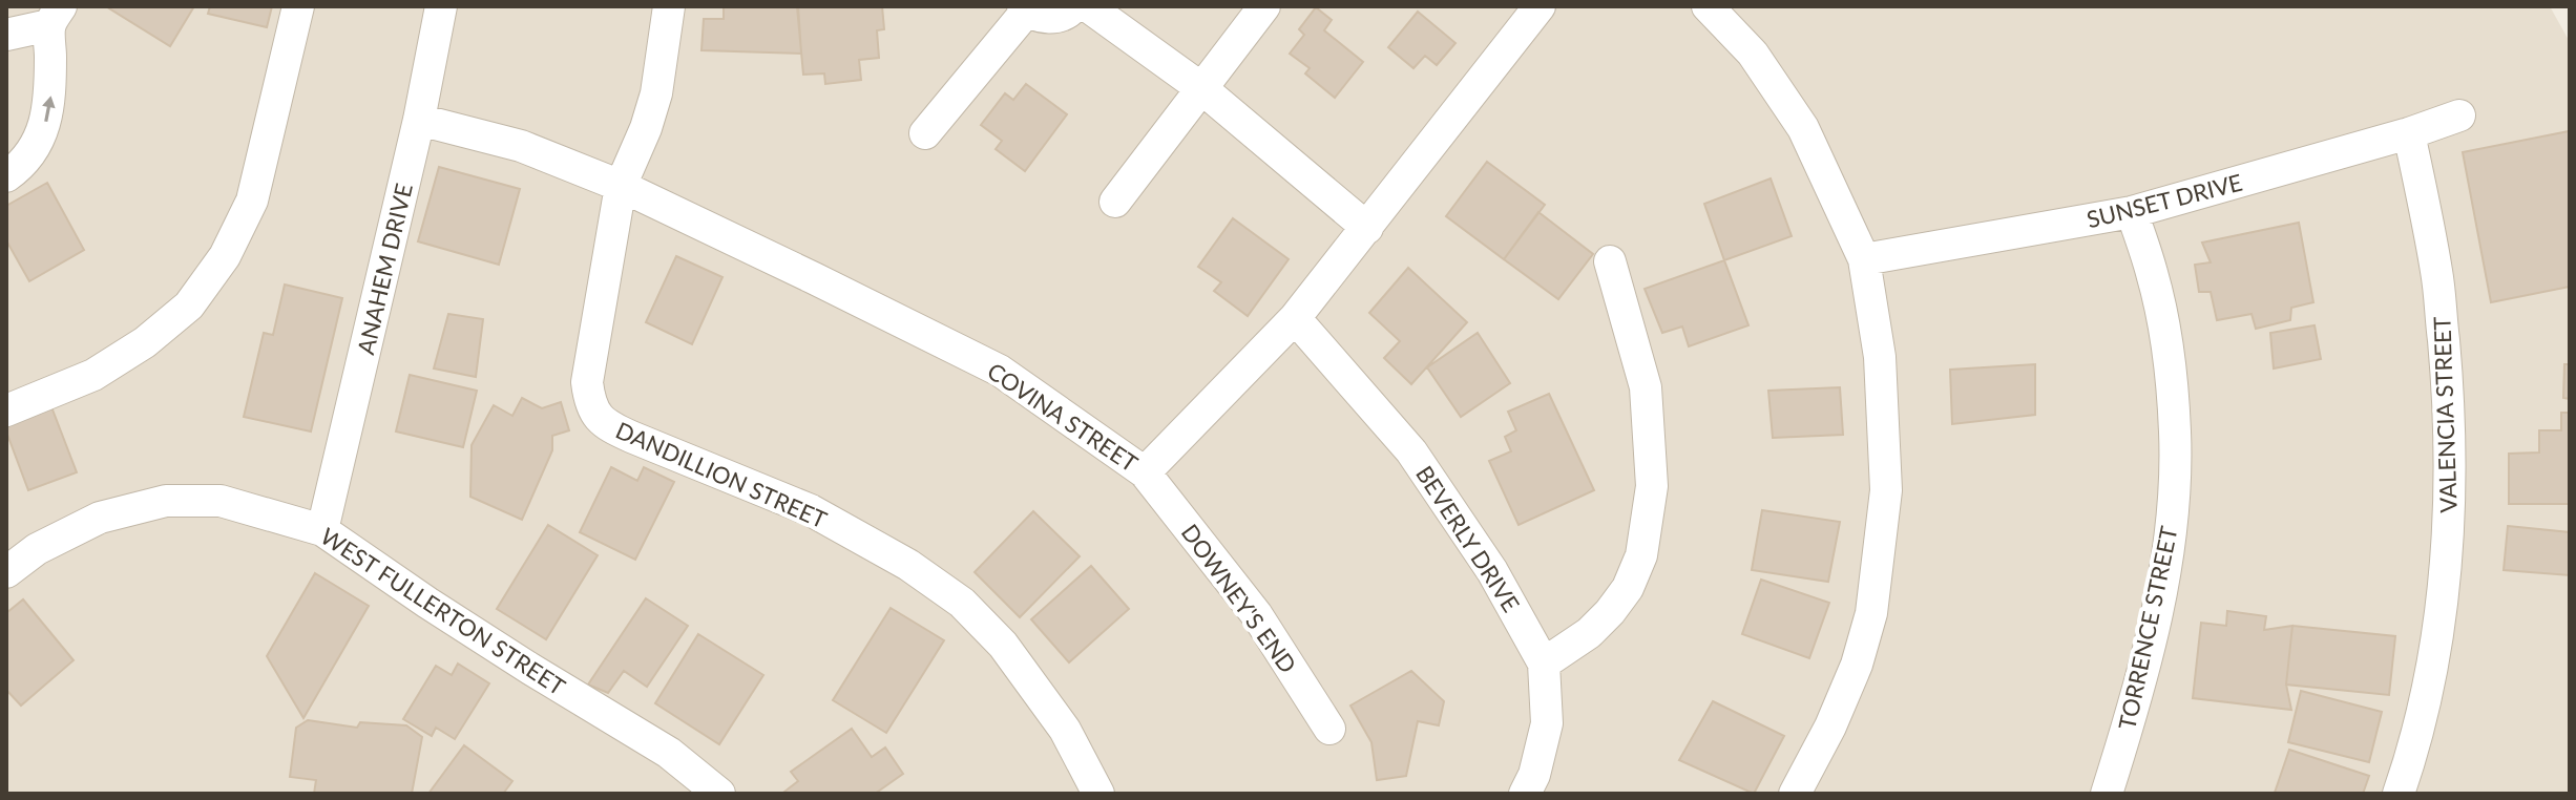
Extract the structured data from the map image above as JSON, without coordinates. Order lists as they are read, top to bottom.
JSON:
{
  "streets": {
    "street": [
      "SUNSET DRIVE",
      "ANAHEM DRIVE",
      "VALENCIA STREET",
      "COVINA STREET",
      "DANDILLION STREET",
      "BEVERLY DRIVE",
      "DOWNEY'S END",
      "WEST FULLERTON STREET",
      "TORRENCE STREET"
    ]
  },
  "crossings": [
    ["SUNSET DRIVE", "VALENCIA STREET"],
    ["SUNSET DRIVE", "TORRENCE STREET"],
    ["ANAHEM DRIVE", "COVINA STREET"],
    ["ANAHEM DRIVE", "WEST FULLERTON STREET"],
    ["COVINA STREET", "DANDILLION STREET"],
    ["COVINA STREET", "BEVERLY DRIVE"],
    ["COVINA STREET", "DOWNEY'S END"]
  ]
}
